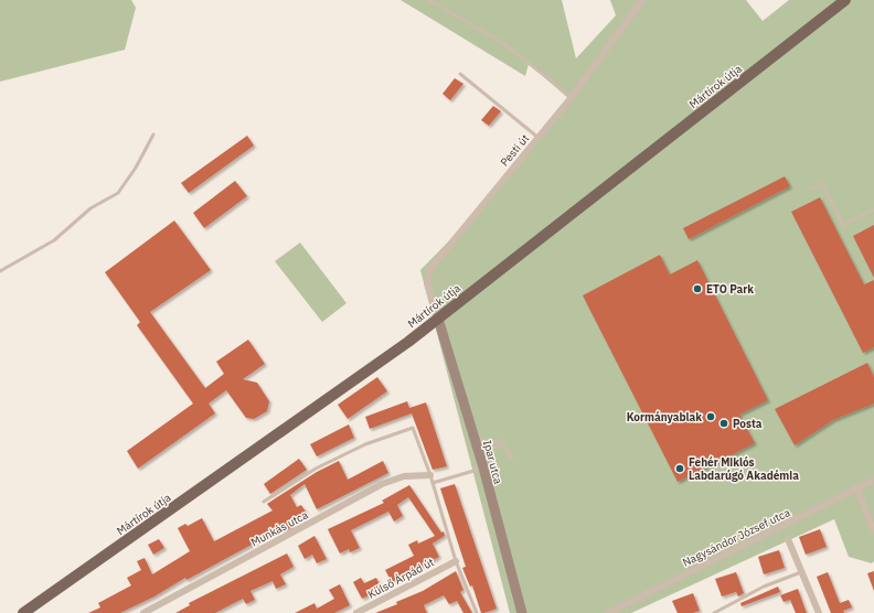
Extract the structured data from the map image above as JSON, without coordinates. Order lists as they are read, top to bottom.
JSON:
{
  "streets": {
    "main road": ["Mártírok útja"],
    "street": [
      "Pesti út",
      "Ipar utca",
      "Munkás utca",
      "Nagysándor József utca",
      "Külső Árpád út"
    ]
  },
  "crossings": [
    ["Mártírok útja", "Pesti út"],
    ["Mártírok útja", "Ipar utca"],
    ["Pesti út", "Ipar utca"]
  ],
  "places": [
    "ETO Park",
    "Kormányablak",
    "Posta",
    "Fehér Miklós Labdarúgó Akadémia"
  ]
}
